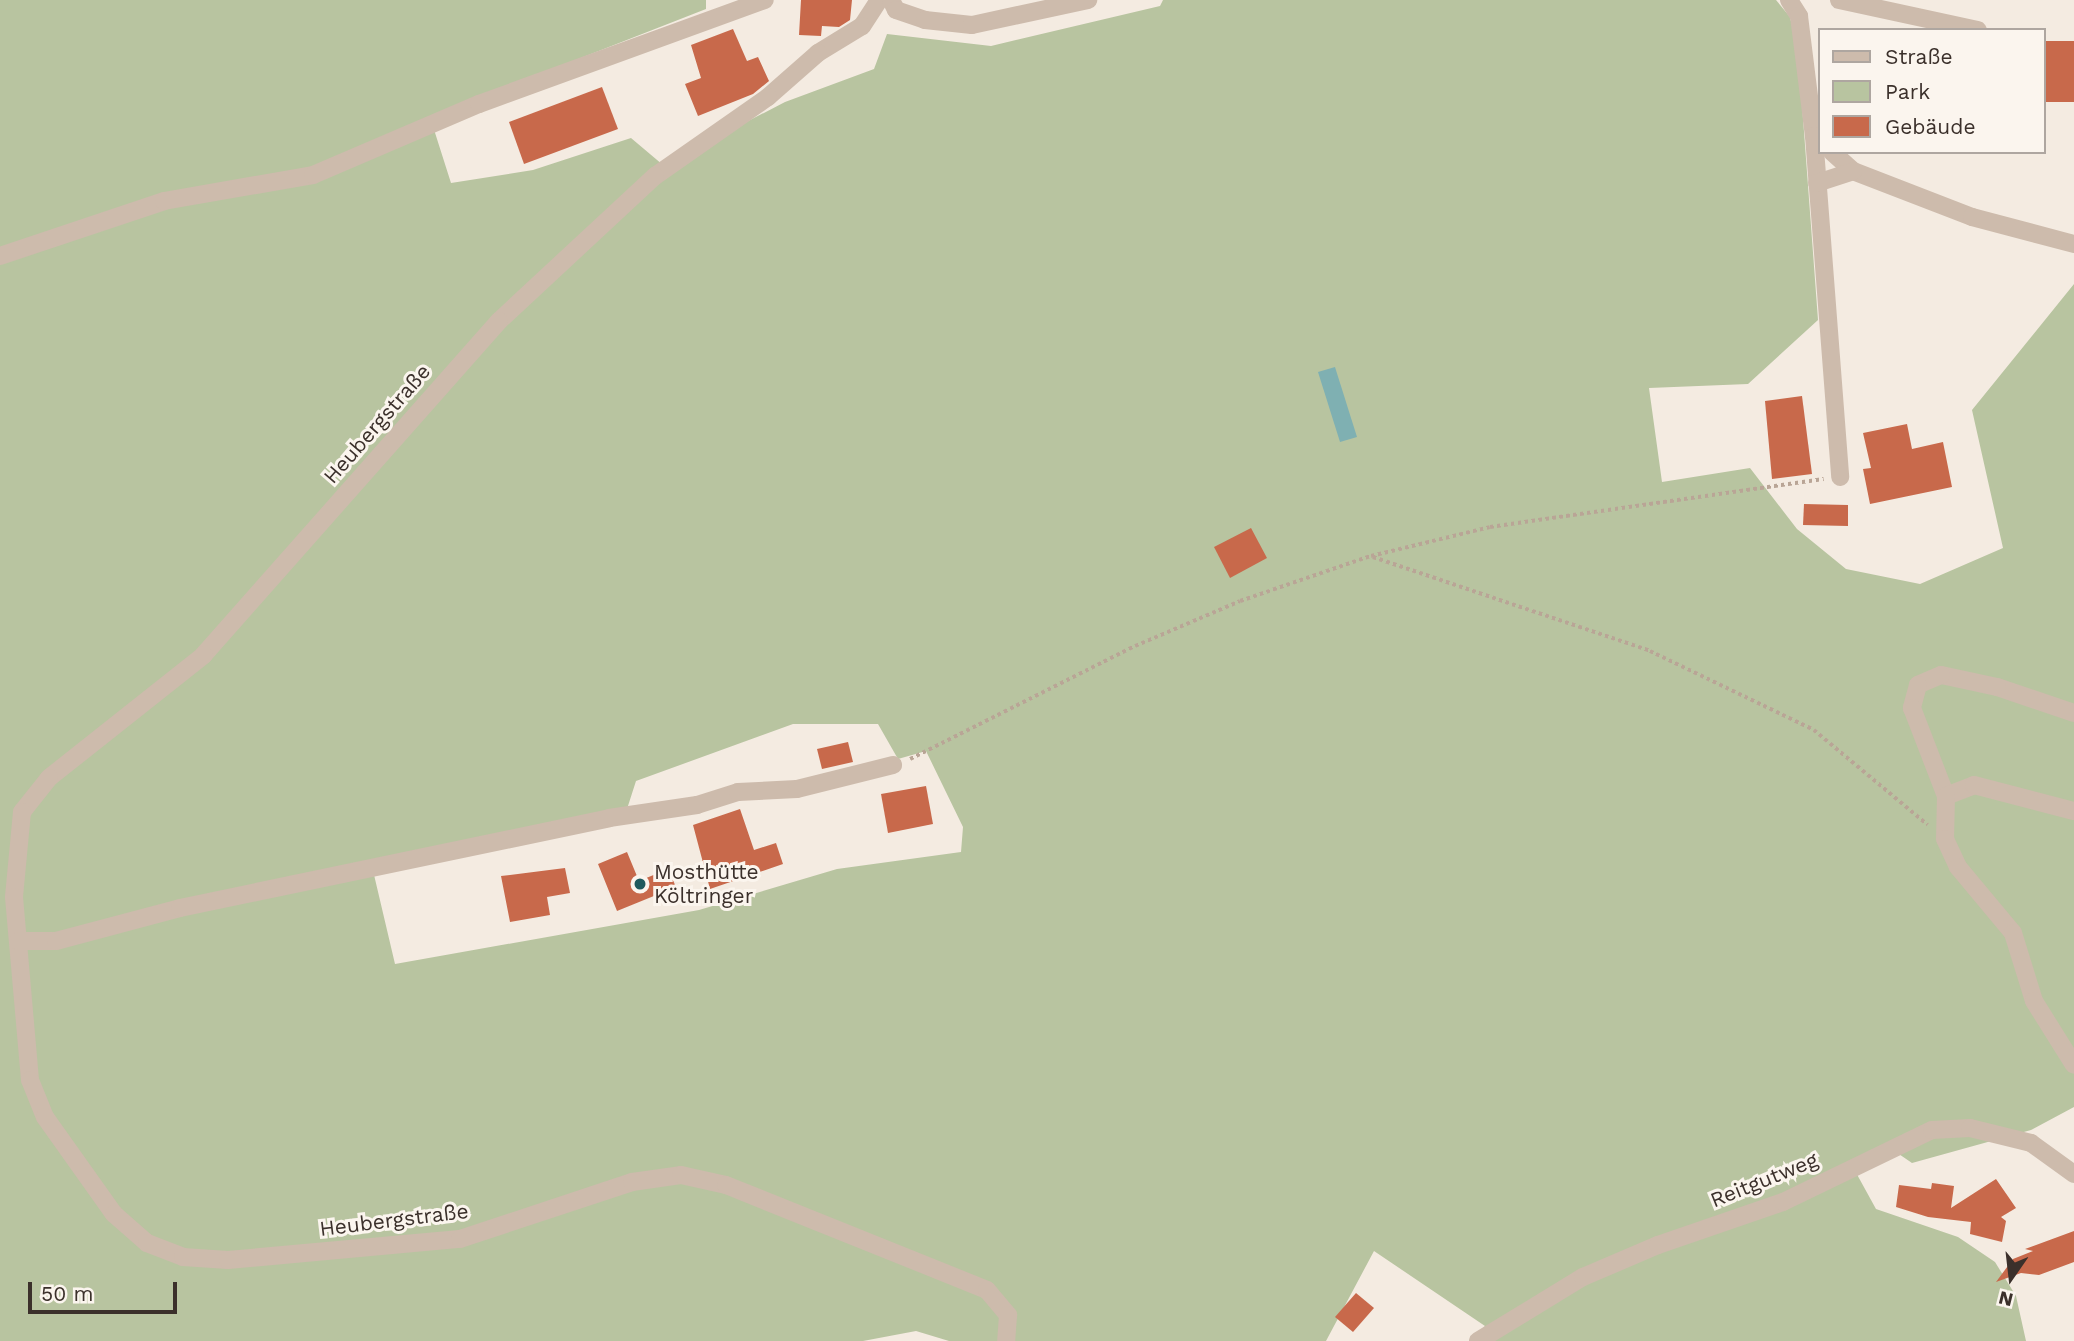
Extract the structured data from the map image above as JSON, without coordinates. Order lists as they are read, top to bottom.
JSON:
{
  "streets": {
    "street": ["Heubergstraße", "Reitgutweg"]
  },
  "places": ["Mosthütte Költringer"],
  "legend": ["Straße", "Park", "Gebäude"],
  "scale_bar": "50 m",
  "north": "bottom"
}
